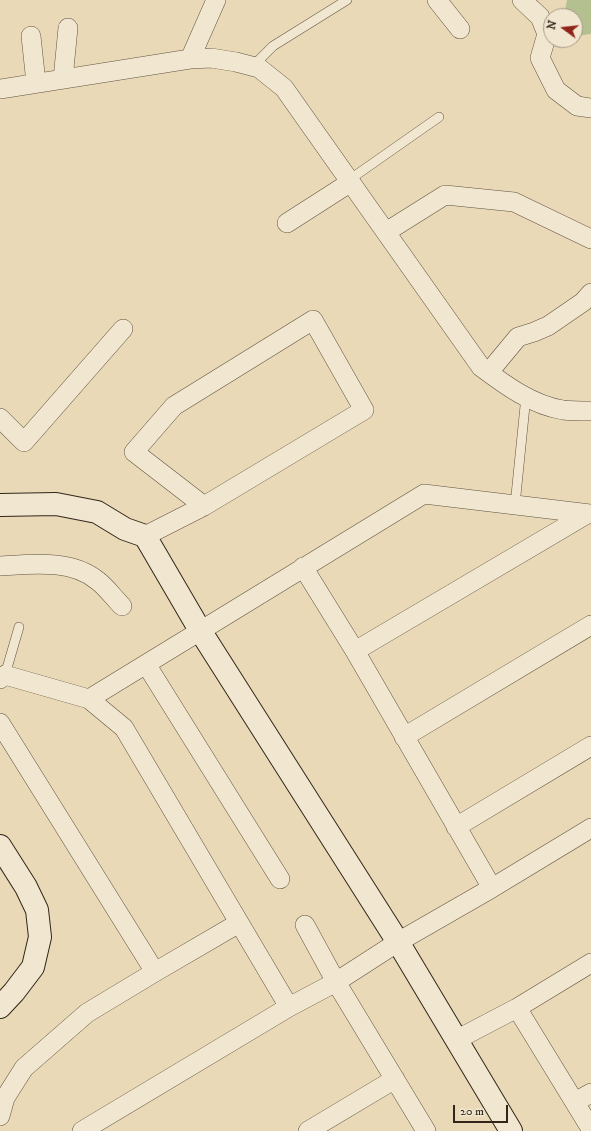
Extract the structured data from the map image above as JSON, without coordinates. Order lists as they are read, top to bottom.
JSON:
{
  "scale_bar": "20 m",
  "north": "left"
}
